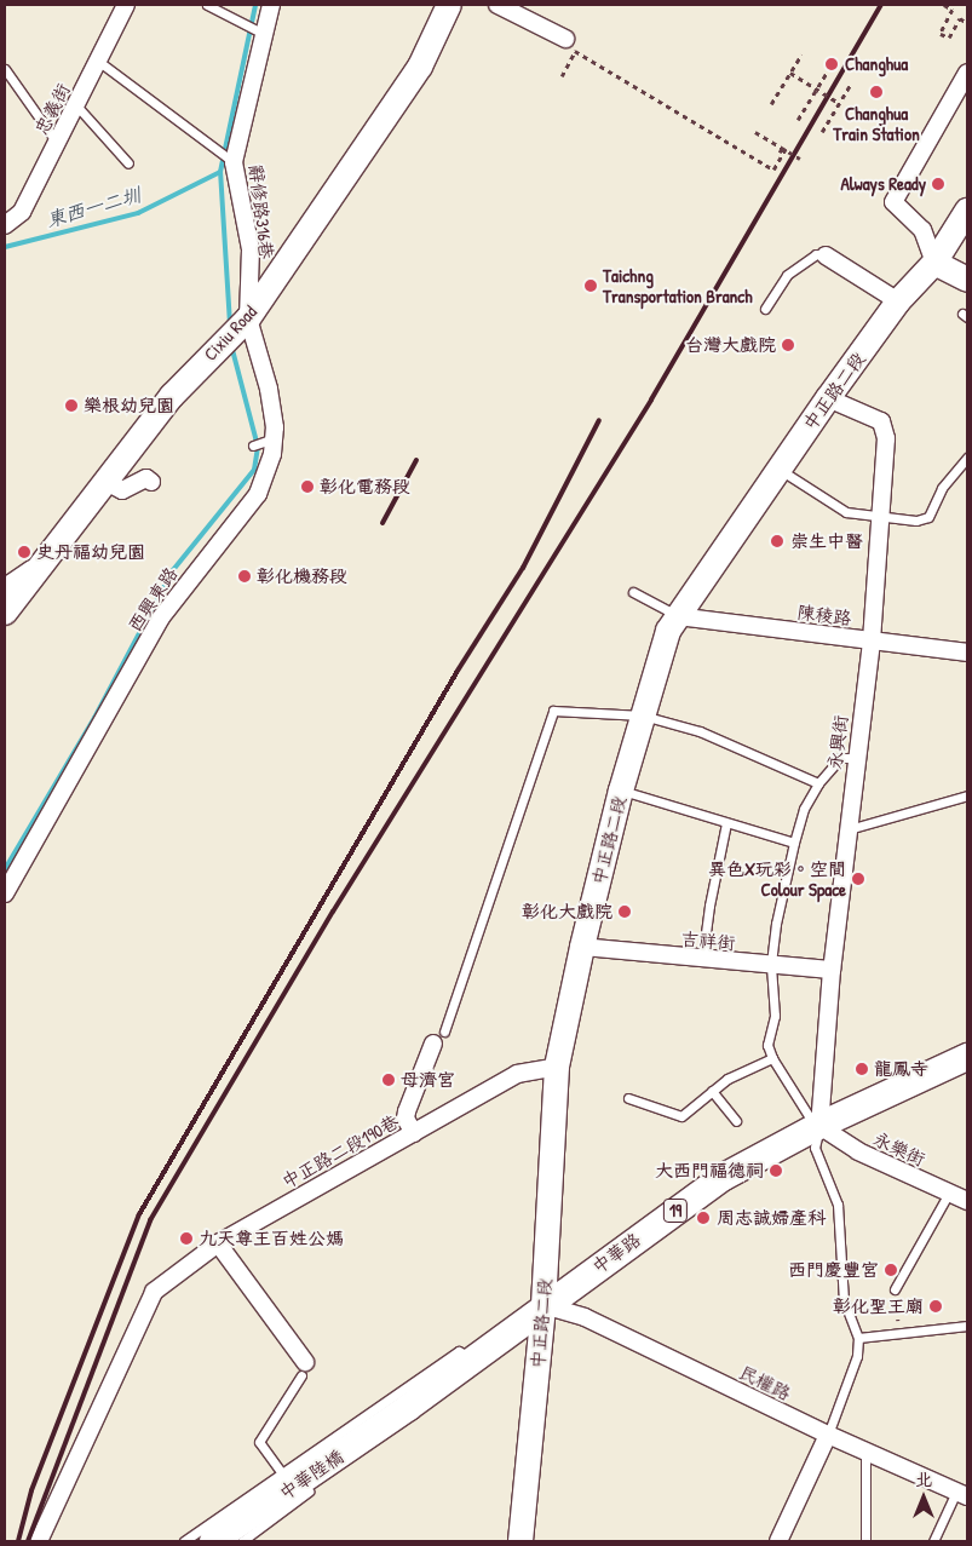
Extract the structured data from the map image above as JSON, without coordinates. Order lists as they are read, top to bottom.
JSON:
{
  "streets": {
    "main road": ["19", "中華路", "中華陸橋"],
    "street": [
      "忠義街",
      "辭修路316巷",
      "Cixiu Road",
      "中正路二段",
      "西興東路",
      "陳稜路",
      "永興街",
      "吉祥街",
      "永樂街",
      "中正路二段190巷",
      "民權路"
    ]
  },
  "crossings": [
    ["辭修路316巷", "Cixiu Road"],
    ["辭修路316巷", "西興東路"],
    ["Cixiu Road", "西興東路"],
    ["中正路二段", "陳稜路"],
    ["中正路二段", "永興街"],
    ["中正路二段", "吉祥街"],
    ["中正路二段", "中正路二段190巷"],
    ["中正路二段", "中華路"],
    ["中正路二段", "民權路"],
    ["陳稜路", "永興街"],
    ["永興街", "吉祥街"],
    ["永興街", "永樂街"],
    ["永興街", "中華路"],
    ["永樂街", "中華路"],
    ["中華路", "民權路"],
    ["中華路", "中華陸橋"]
  ],
  "water": ["東西一二圳"],
  "places": [
    "Changhua",
    "Changhua Train Station",
    "Always Ready",
    "Taichng Transportation Branch",
    "台灣大戲院",
    "樂根幼兒園",
    "彰化電務段",
    "崇生中醫",
    "史丹福幼兒園",
    "彰化機務段",
    "異色X玩彩。空間 Colour Space",
    "彰化大戲院",
    "龍鳳寺",
    "母濟宮",
    "大西門福德祠",
    "周志誠婦產科",
    "九天尊王百姓公媽",
    "西門慶豐宮",
    "彰化聖王廟"
  ],
  "north": "top"
}
